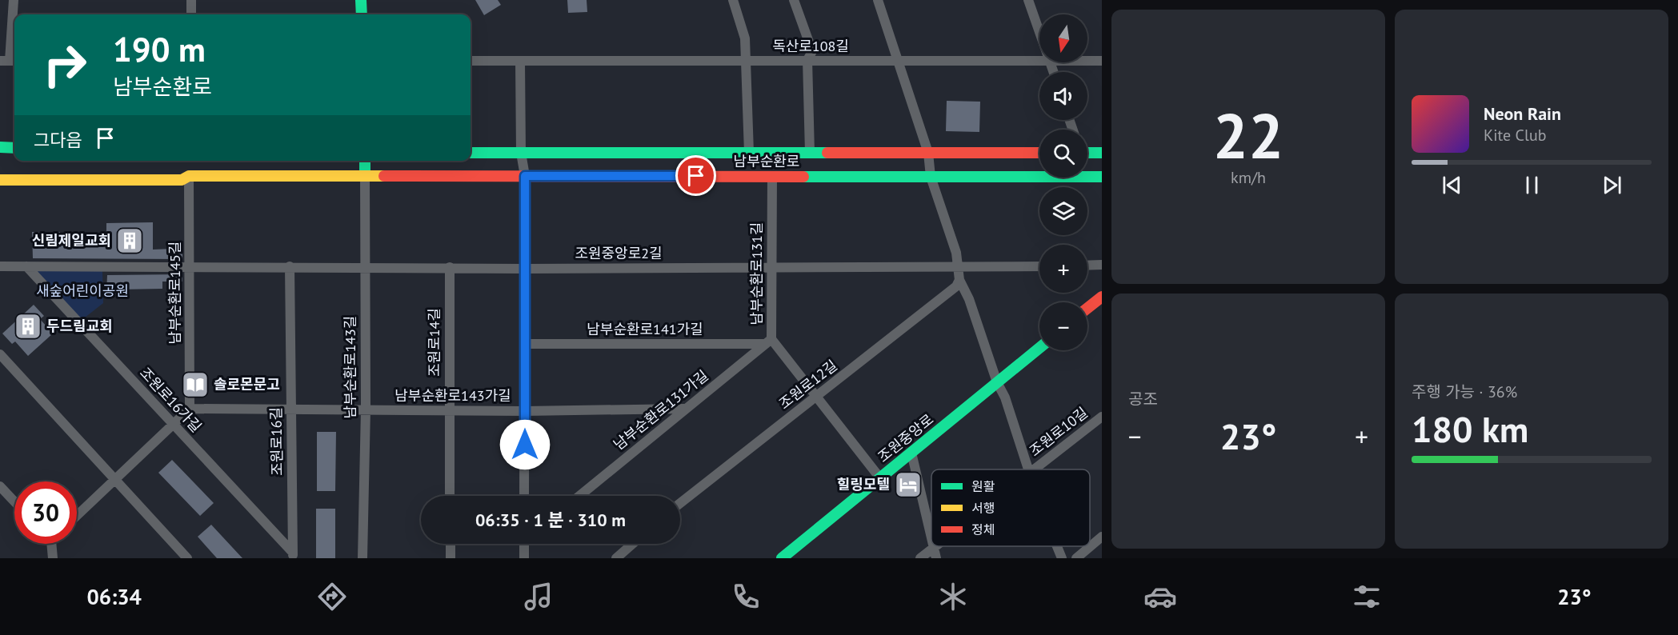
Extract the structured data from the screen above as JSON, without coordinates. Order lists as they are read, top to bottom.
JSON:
{
  "streets": {
    "main road": ["남부순환로", "조원중앙로"],
    "street": [
      "독산로108길",
      "조원중앙로2길",
      "남부순환로131길",
      "남부순환로145길",
      "남부순환로141가길",
      "조원로14길",
      "남부순환로143길",
      "조원로12길",
      "남부순환로143가길",
      "조원로16가길",
      "남부순환로131가길",
      "조원로10길",
      "조원로16길"
    ]
  },
  "crossings": [
    ["남부순환로", "남부순환로131길"],
    ["남부순환로", "남부순환로145길"],
    ["남부순환로", "남부순환로143길"],
    ["조원중앙로2길", "남부순환로131길"],
    ["조원중앙로2길", "남부순환로145길"],
    ["조원중앙로2길", "조원로14길"],
    ["조원중앙로2길", "남부순환로143길"],
    ["조원중앙로2길", "조원로16가길"],
    ["조원중앙로2길", "조원로16길"],
    ["남부순환로131길", "남부순환로141가길"],
    ["남부순환로131길", "조원로12길"],
    ["남부순환로131길", "남부순환로131가길"],
    ["남부순환로131길", "조원중앙로"],
    ["남부순환로145길", "남부순환로143가길"],
    ["남부순환로141가길", "남부순환로131가길"],
    ["조원로14길", "남부순환로143가길"],
    ["남부순환로143길", "남부순환로143가길"],
    ["남부순환로143가길", "남부순환로131가길"],
    ["남부순환로143가길", "조원로16길"],
    ["조원로16가길", "조원로16길"]
  ],
  "parks": ["새숲어린이공원"],
  "places": {
    "building": ["신림제일교회", "두드림교회"],
    "library": ["솔로몬문고"],
    "hotel": ["힐링모텔"]
  },
  "legend": ["원활", "서행", "정체"],
  "north": "bottom",
  "page": {
    "tile": [
      ["22", "km/h"],
      "공조",
      ["주행 가능 · 36%", "180 km"]
    ],
    "map_buttons": ["+", "−"],
    "turn": ["190 m", "남부순환로"],
    "song": ["Neon Rain", "Kite Club"],
    "then": "그다음",
    "heat": ["−", "23°", "+"],
    "limit": "30",
    "trip": "06:35 · 1 분 · 310 m",
    "tabs": ["06:34", "23°"]
  }
}
